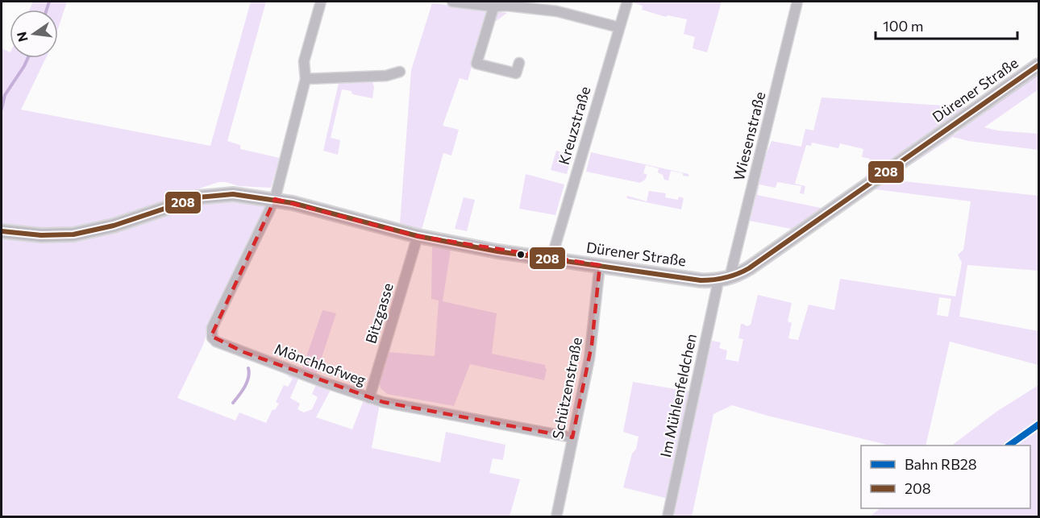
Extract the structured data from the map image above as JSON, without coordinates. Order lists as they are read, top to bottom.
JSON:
{
  "streets": {
    "street": [
      "Dürener Straße",
      "Kreuzstraße",
      "Wiesenstraße",
      "Bitzgasse",
      "Mönchhofweg",
      "Schützenstraße",
      "Im Mühlenfeldchen"
    ]
  },
  "crossings": [
    ["Dürener Straße", "Kreuzstraße"],
    ["Dürener Straße", "Wiesenstraße"],
    ["Dürener Straße", "Bitzgasse"],
    ["Dürener Straße", "Mönchhofweg"],
    ["Dürener Straße", "Schützenstraße"],
    ["Dürener Straße", "Im Mühlenfeldchen"],
    ["Wiesenstraße", "Im Mühlenfeldchen"],
    ["Bitzgasse", "Mönchhofweg"],
    ["Mönchhofweg", "Schützenstraße"]
  ],
  "lines": ["transit line 208", "rail line RB28"],
  "legend": ["Bahn RB28", "208"],
  "scale_bar": "100 m",
  "north": "left"
}
